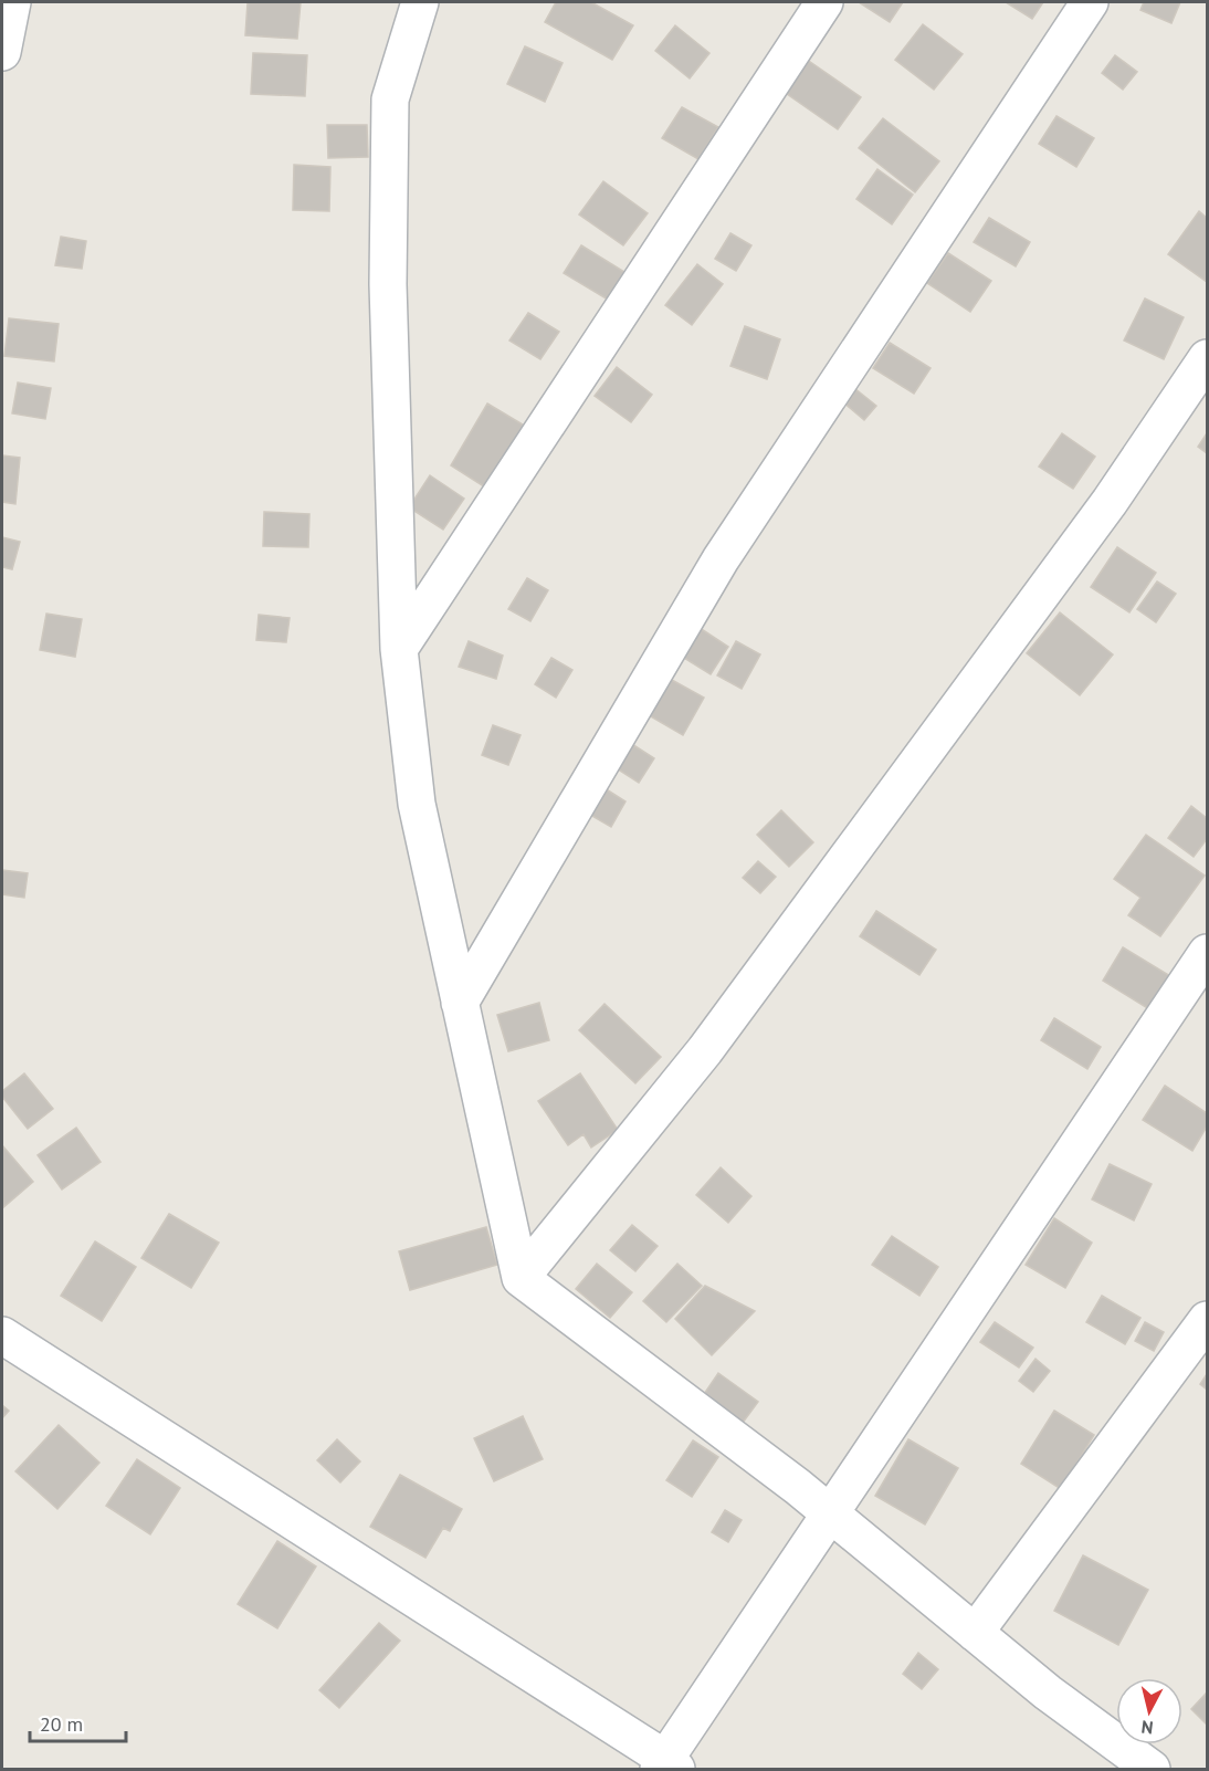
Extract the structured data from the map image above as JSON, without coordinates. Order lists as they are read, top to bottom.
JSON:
{
  "scale_bar": "20 m",
  "north": "bottom"
}
